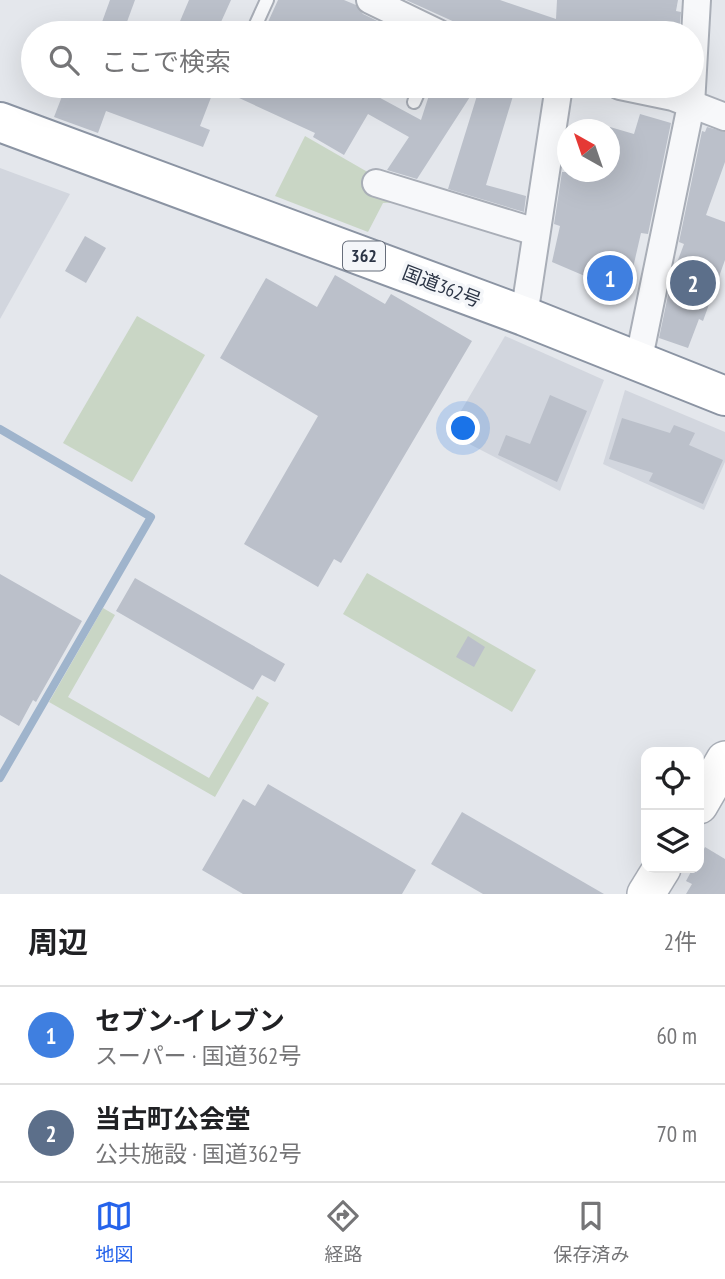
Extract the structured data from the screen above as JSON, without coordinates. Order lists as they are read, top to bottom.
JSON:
{
  "streets": {
    "highway": ["362", "国道362号"]
  },
  "north": "top left",
  "page": {
    "search": "ここで検索",
    "pins": ["1", "2"],
    "heading": ["周辺", "2件"],
    "list": [
      {
        "mark": "1",
        "name": "セブン-イレブン",
        "note": "スーパー · 国道362号",
        "value": "60 m"
      },
      {
        "mark": "2",
        "name": "当古町公会堂",
        "note": "公共施設 · 国道362号",
        "value": "70 m"
      }
    ],
    "nav": ["地図", "経路", "保存済み"]
  }
}
